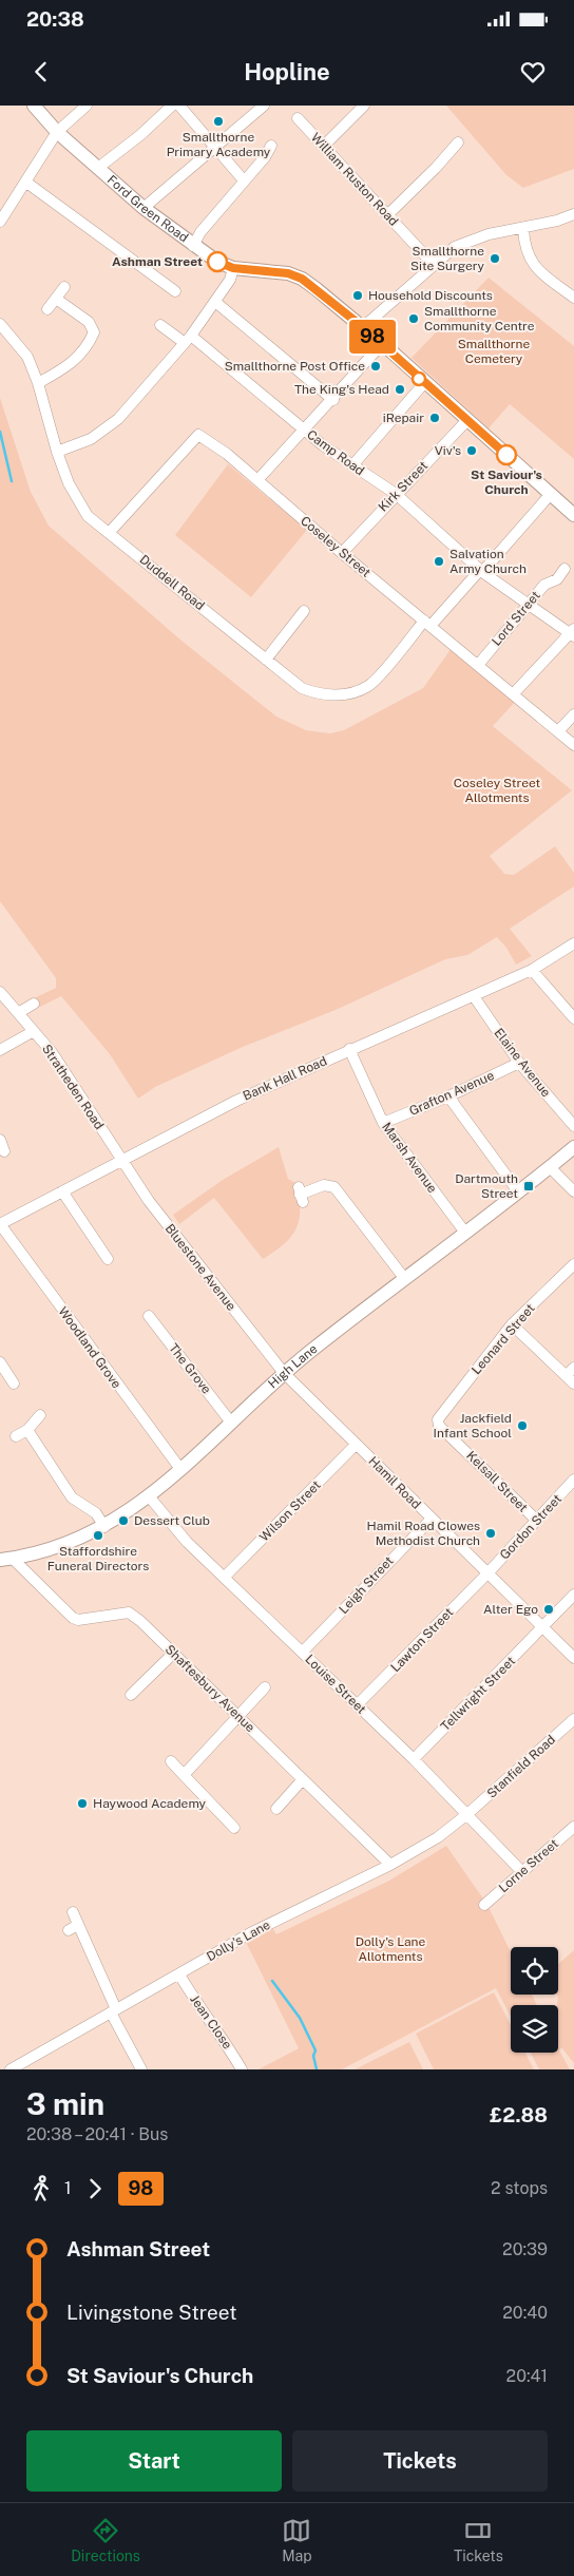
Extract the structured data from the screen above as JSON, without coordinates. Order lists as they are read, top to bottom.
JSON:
{
  "streets": {
    "main road": ["Ford Green Road", "High Lane"],
    "street": [
      "William Ruston Road",
      "Camp Road",
      "Kirk Street",
      "Coseley Street",
      "Duddell Road",
      "Lord Street",
      "Elaine Avenue",
      "Bank Hall Road",
      "Stratheden Road",
      "Grafton Avenue",
      "Marsh Avenue",
      "Bluestone Avenue",
      "Leonard Street",
      "Woodland Grove",
      "The Grove",
      "Kelsall Street",
      "Hamil Road",
      "Wilson Street",
      "Gordon Street",
      "Leigh Street",
      "Lawton Street",
      "Louise Street",
      "Shaftesbury Avenue",
      "Tellwright Street",
      "Stanfield Road",
      "Lorne Street",
      "Dolly's Lane",
      "Jean Close"
    ]
  },
  "crossings": [
    ["Ford Green Road", "Kirk Street"],
    ["Ford Green Road", "Duddell Road"],
    ["Camp Road", "Kirk Street"],
    ["Camp Road", "Duddell Road"],
    ["Camp Road", "Lord Street"],
    ["Kirk Street", "Coseley Street"],
    ["Coseley Street", "Duddell Road"],
    ["Coseley Street", "Lord Street"],
    ["Elaine Avenue", "Bank Hall Road"],
    ["Elaine Avenue", "Grafton Avenue"],
    ["Bank Hall Road", "Stratheden Road"],
    ["Bank Hall Road", "Marsh Avenue"],
    ["Bank Hall Road", "Bluestone Avenue"],
    ["Bank Hall Road", "Woodland Grove"],
    ["Stratheden Road", "Bluestone Avenue"],
    ["Grafton Avenue", "Marsh Avenue"],
    ["Marsh Avenue", "High Lane"],
    ["Bluestone Avenue", "High Lane"],
    ["Bluestone Avenue", "Hamil Road"],
    ["Leonard Street", "Kelsall Street"],
    ["Woodland Grove", "High Lane"],
    ["High Lane", "The Grove"],
    ["High Lane", "Hamil Road"],
    ["High Lane", "Louise Street"],
    ["High Lane", "Shaftesbury Avenue"],
    ["Kelsall Street", "Gordon Street"],
    ["Hamil Road", "Wilson Street"],
    ["Hamil Road", "Gordon Street"],
    ["Hamil Road", "Leigh Street"],
    ["Hamil Road", "Lawton Street"],
    ["Hamil Road", "Tellwright Street"],
    ["Wilson Street", "Louise Street"],
    ["Gordon Street", "Lawton Street"],
    ["Leigh Street", "Louise Street"],
    ["Lawton Street", "Louise Street"],
    ["Louise Street", "Tellwright Street"],
    ["Louise Street", "Stanfield Road"],
    ["Louise Street", "Lorne Street"],
    ["Louise Street", "Dolly's Lane"],
    ["Shaftesbury Avenue", "Dolly's Lane"],
    ["Stanfield Road", "Dolly's Lane"],
    ["Dolly's Lane", "Jean Close"]
  ],
  "parks": ["Smallthorne Cemetery", "Coseley Street Allotments", "Dolly's Lane Allotments"],
  "places": {
    "other": [
      "Smallthorne Primary Academy",
      "Smallthorne Site Surgery",
      "Ashman Street",
      "Household Discounts",
      "Smallthorne Community Centre",
      "Smallthorne Post Office",
      "The King's Head",
      "iRepair",
      "Viv's",
      "St Saviour's Church",
      "Salvation Army Church",
      "Jackfield Infant School",
      "Dessert Club",
      "Hamil Road Clowes Methodist Church",
      "Staffordshire Funeral Directors",
      "Alter Ego",
      "Haywood Academy"
    ],
    "transit": ["Dartmouth Street"]
  },
  "lines": ["bus line 98"],
  "page": {
    "status": "20:38",
    "header": "Hopline",
    "on_map": "98",
    "heading": ["3 min", "20:38 – 20:41 · Bus", "£2.88"],
    "legs": ["1", "98", "2 stops"],
    "list": [
      {
        "name": "Ashman Street",
        "value": "20:39"
      },
      {
        "name": "Livingstone Street",
        "value": "20:40"
      },
      {
        "name": "St Saviour's Church",
        "value": "20:41"
      }
    ],
    "buttons": ["Start", "Tickets"],
    "tabs": ["Directions", "Map", "Tickets"]
  }
}
